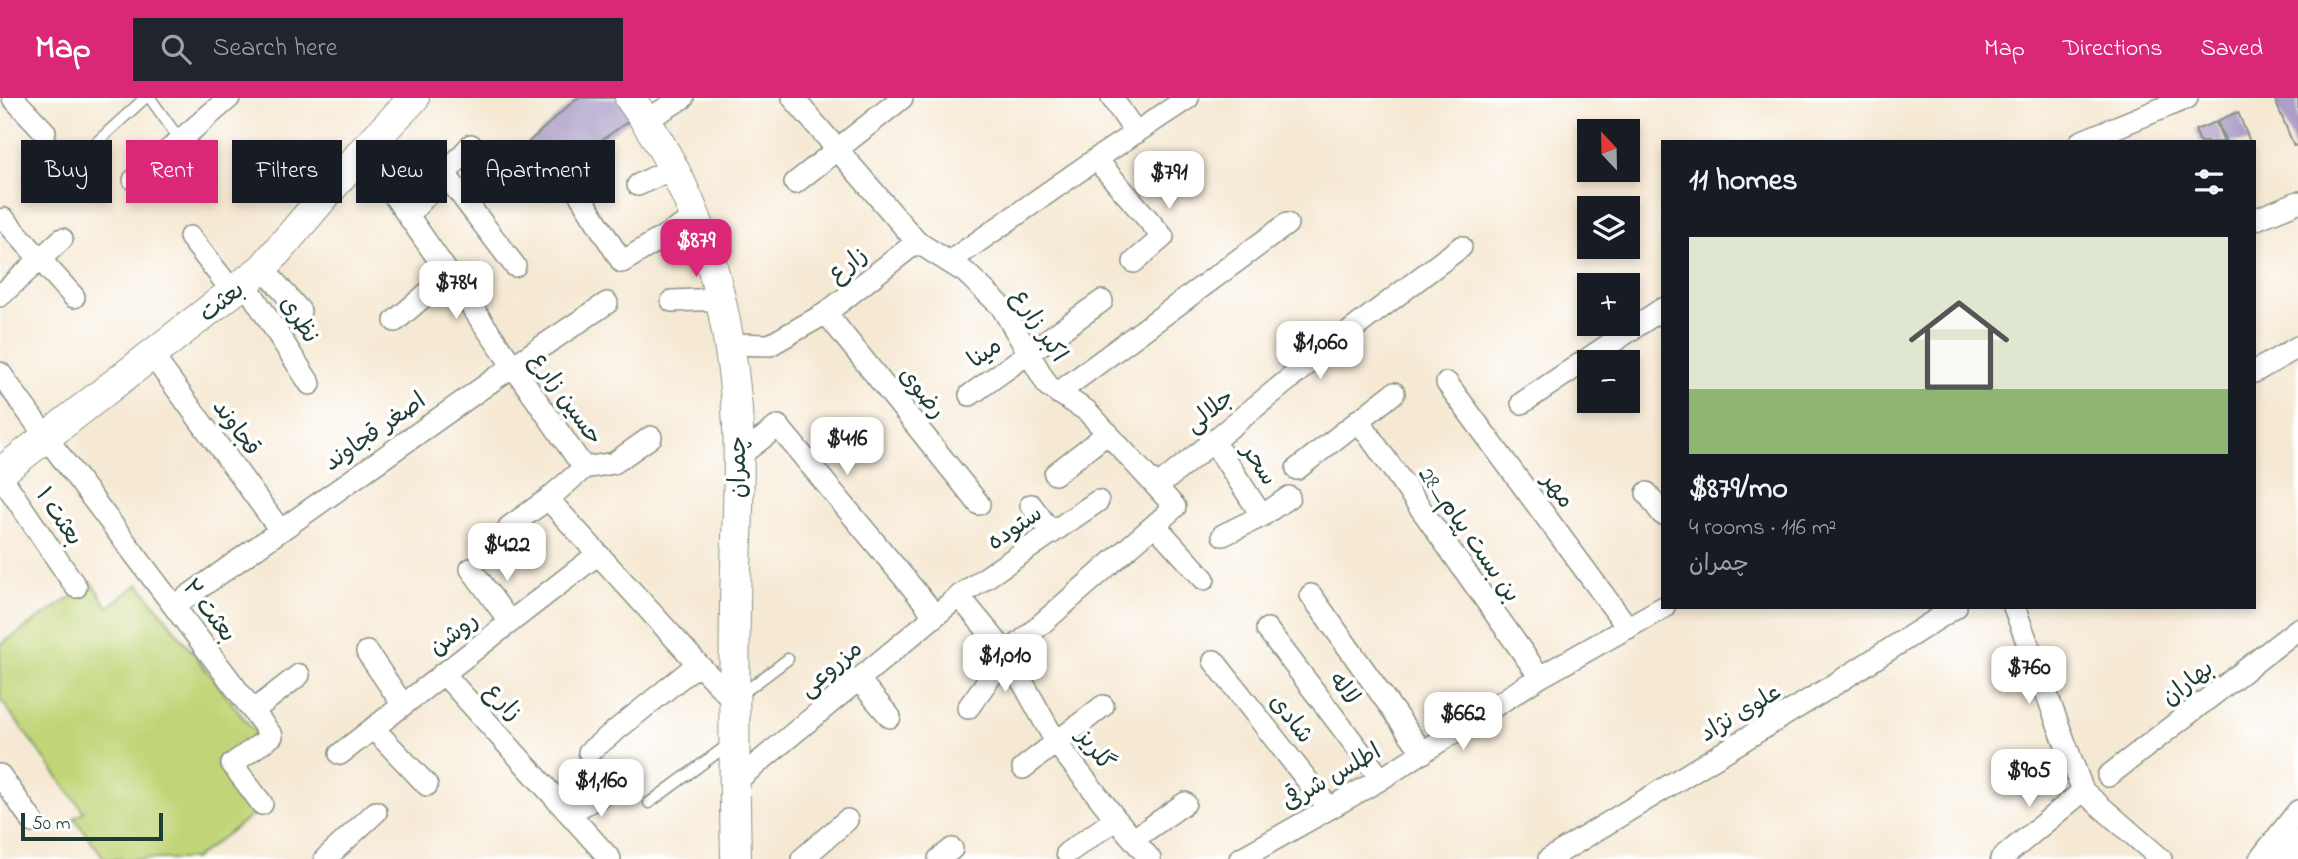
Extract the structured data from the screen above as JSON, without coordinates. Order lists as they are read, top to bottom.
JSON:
{
  "streets": {
    "street": [
      "زارع",
      "بعثت",
      "نظری",
      "اکبر زارع",
      "مینا",
      "رضوی",
      "حسین زارع",
      "جلالی",
      "قجاوند",
      "اصغر قجاوند",
      "سحر",
      "چمران",
      "مهر",
      "بعثت ۱",
      "ستوده",
      "بن بست پیام_28",
      "بعثت ۲",
      "روشن",
      "مزروعی",
      "بهاران",
      "لاله",
      "علوی نژاد",
      "شادی",
      "گلریز",
      "اطلس شرقی"
    ]
  },
  "crossings": [
    ["زارع", "اکبر زارع"],
    ["زارع", "رضوی"],
    ["زارع", "چمران"],
    ["زارع", "روشن"],
    ["بعثت", "نظری"],
    ["بعثت", "قجاوند"],
    ["بعثت", "بعثت ۱"],
    ["بعثت", "بعثت ۲"],
    ["اکبر زارع", "مینا"],
    ["اکبر زارع", "جلالی"],
    ["حسین زارع", "اصغر قجاوند"],
    ["جلالی", "سحر"],
    ["قجاوند", "اصغر قجاوند"],
    ["اصغر قجاوند", "بعثت ۲"],
    ["چمران", "مزروعی"],
    ["مهر", "اطلس شرقی"],
    ["ستوده", "مزروعی"],
    ["ستوده", "گلریز"],
    ["بن بست پیام_28", "اطلس شرقی"],
    ["مزروعی", "گلریز"],
    ["لاله", "اطلس شرقی"],
    ["شادی", "اطلس شرقی"]
  ],
  "scale_bar": "50 m",
  "north": "top",
  "page": {
    "header": "Map",
    "search": "Search here",
    "nav": ["Map", "Directions", "Saved"],
    "map_buttons": ["+", "−"],
    "chip": [
      "Buy",
      "Rent",
      "Filters",
      "New",
      "Apartment"
    ],
    "heading": "11 homes",
    "price": [
      "$791",
      "$879",
      "$784",
      "$1,060",
      "$416",
      "$422",
      "$1,010",
      "$760",
      "$662",
      "$905",
      "$1,160"
    ],
    "list": [
      {
        "name": "$879/mo",
        "note": "4 rooms · 116 m² · چمران"
      }
    ],
    "scale": "50 m"
  }
}
